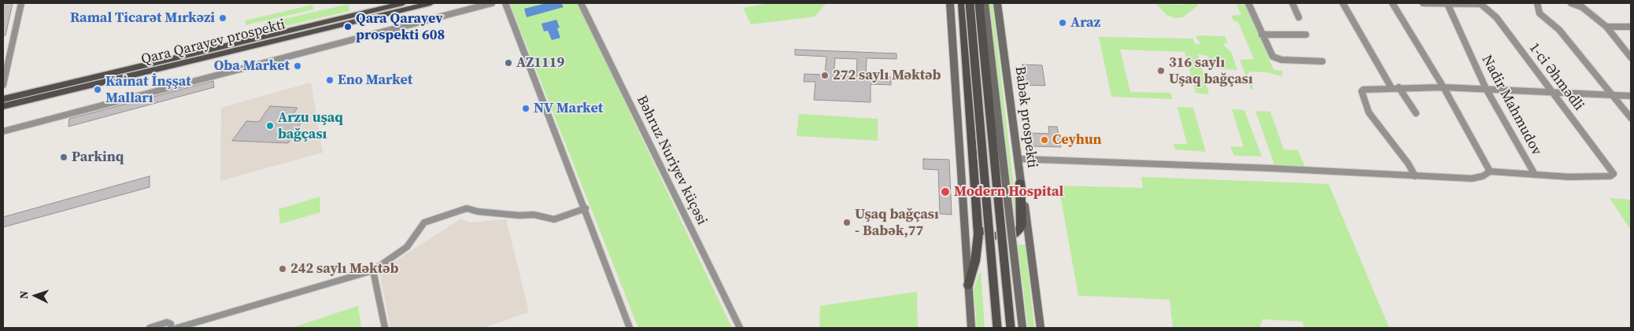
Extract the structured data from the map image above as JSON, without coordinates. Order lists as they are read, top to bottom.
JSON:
{
  "streets": {
    "main road": ["Qara Qarayev prospekti", "Babək prospekti"],
    "street": ["1-ci Əhmədli", "Nadir Mahmudov", "Bəhruz Nuriyev küçəsi"]
  },
  "crossings": [
    ["1-ci Əhmədli", "Nadir Mahmudov"]
  ],
  "places": [
    "Ramal Ticarət Mırkəzi",
    "Araz",
    "Qara Qarayev prospekti 608",
    "AZ1119",
    "Oba Market",
    "316 saylı Uşaq bağçası",
    "272 saylı Məktəb",
    "Eno Market",
    "Kainat İnşşat Malları",
    "NV Market",
    "Arzu uşaq bağçası",
    "Ceyhun",
    "Parkinq",
    "Modern Hospital",
    "Uşaq bağçası - Babək,77",
    "242 saylı Məktəb"
  ],
  "north": "left"
}
